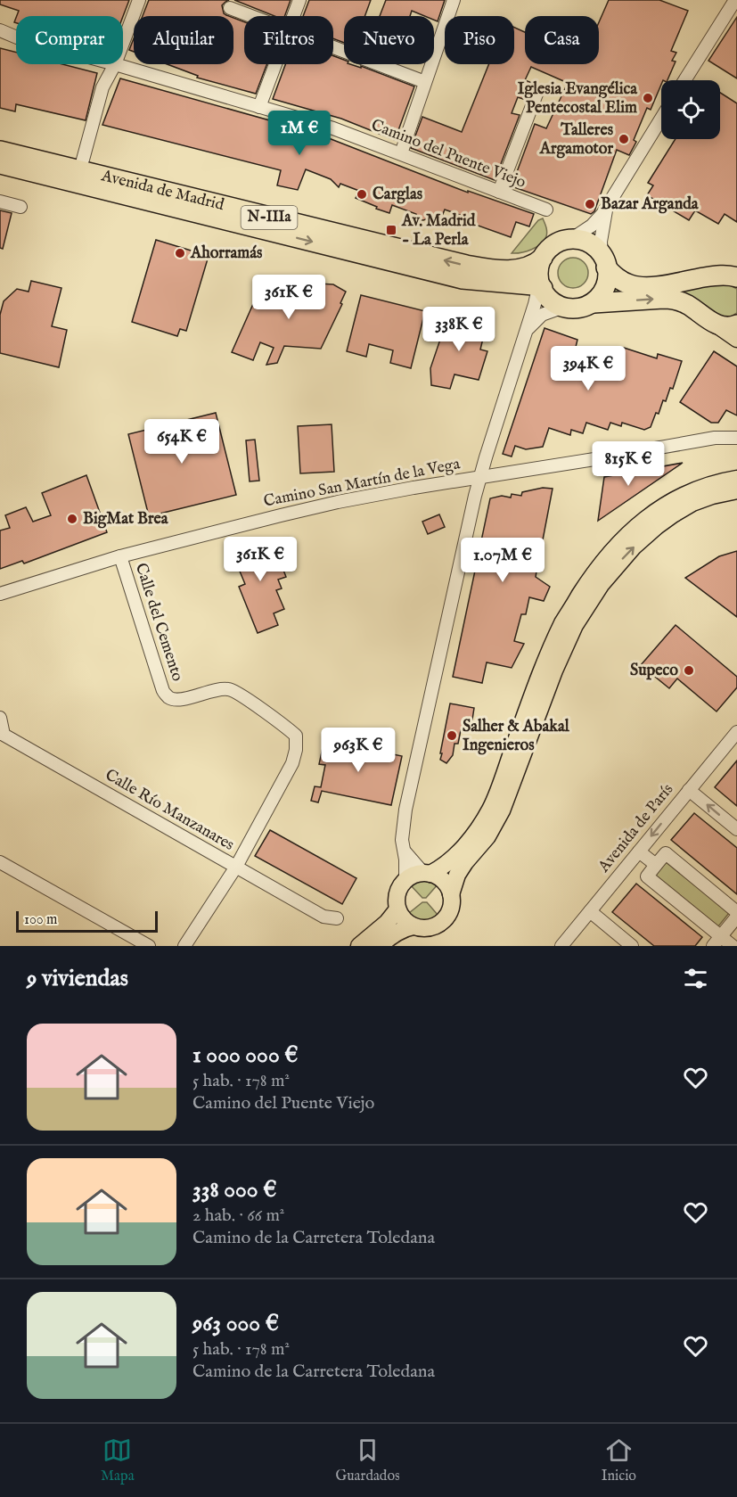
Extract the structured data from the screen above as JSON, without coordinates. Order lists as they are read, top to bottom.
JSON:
{
  "streets": {
    "highway": ["Avenida de Madrid", "N-IIIa"],
    "street": [
      "Camino del Puente Viejo",
      "Camino San Martín de la Vega",
      "Calle del Cemento",
      "Calle Río Manzanares",
      "Avenida de París"
    ]
  },
  "crossings": [
    ["Avenida de Madrid", "N-IIIa"],
    ["Camino San Martín de la Vega", "Calle del Cemento"],
    ["Calle del Cemento", "Calle Río Manzanares"]
  ],
  "places": {
    "other": [
      "Iglesia Evangélica Pentecostal Elim",
      "Talleres Argamotor",
      "Carglas",
      "Bazar Arganda",
      "Ahorramás",
      "BigMat Brea",
      "Supeco",
      "Salher & Abakal Ingenieros"
    ],
    "transit": ["Av. Madrid - La Perla"]
  },
  "scale_bar": "100 m",
  "page": {
    "chip": [
      "Comprar",
      "Alquilar",
      "Filtros",
      "Nuevo",
      "Piso",
      "Casa"
    ],
    "price": [
      "1M €",
      "361K €",
      "338K €",
      "394K €",
      "654K €",
      "815K €",
      "361K €",
      "1.07M €",
      "963K €"
    ],
    "scale": "100 m",
    "heading": "9 viviendas",
    "list": [
      {
        "name": "1 000 000 €",
        "note": "5 hab. · 178 m² · Camino del Puente Viejo"
      },
      {
        "name": "338 000 €",
        "note": "2 hab. · 66 m² · Camino de la Carretera Toledana"
      },
      {
        "name": "963 000 €",
        "note": "5 hab. · 178 m² · Camino de la Carretera Toledana"
      }
    ],
    "tabs": ["Mapa", "Guardados", "Inicio"]
  }
}
